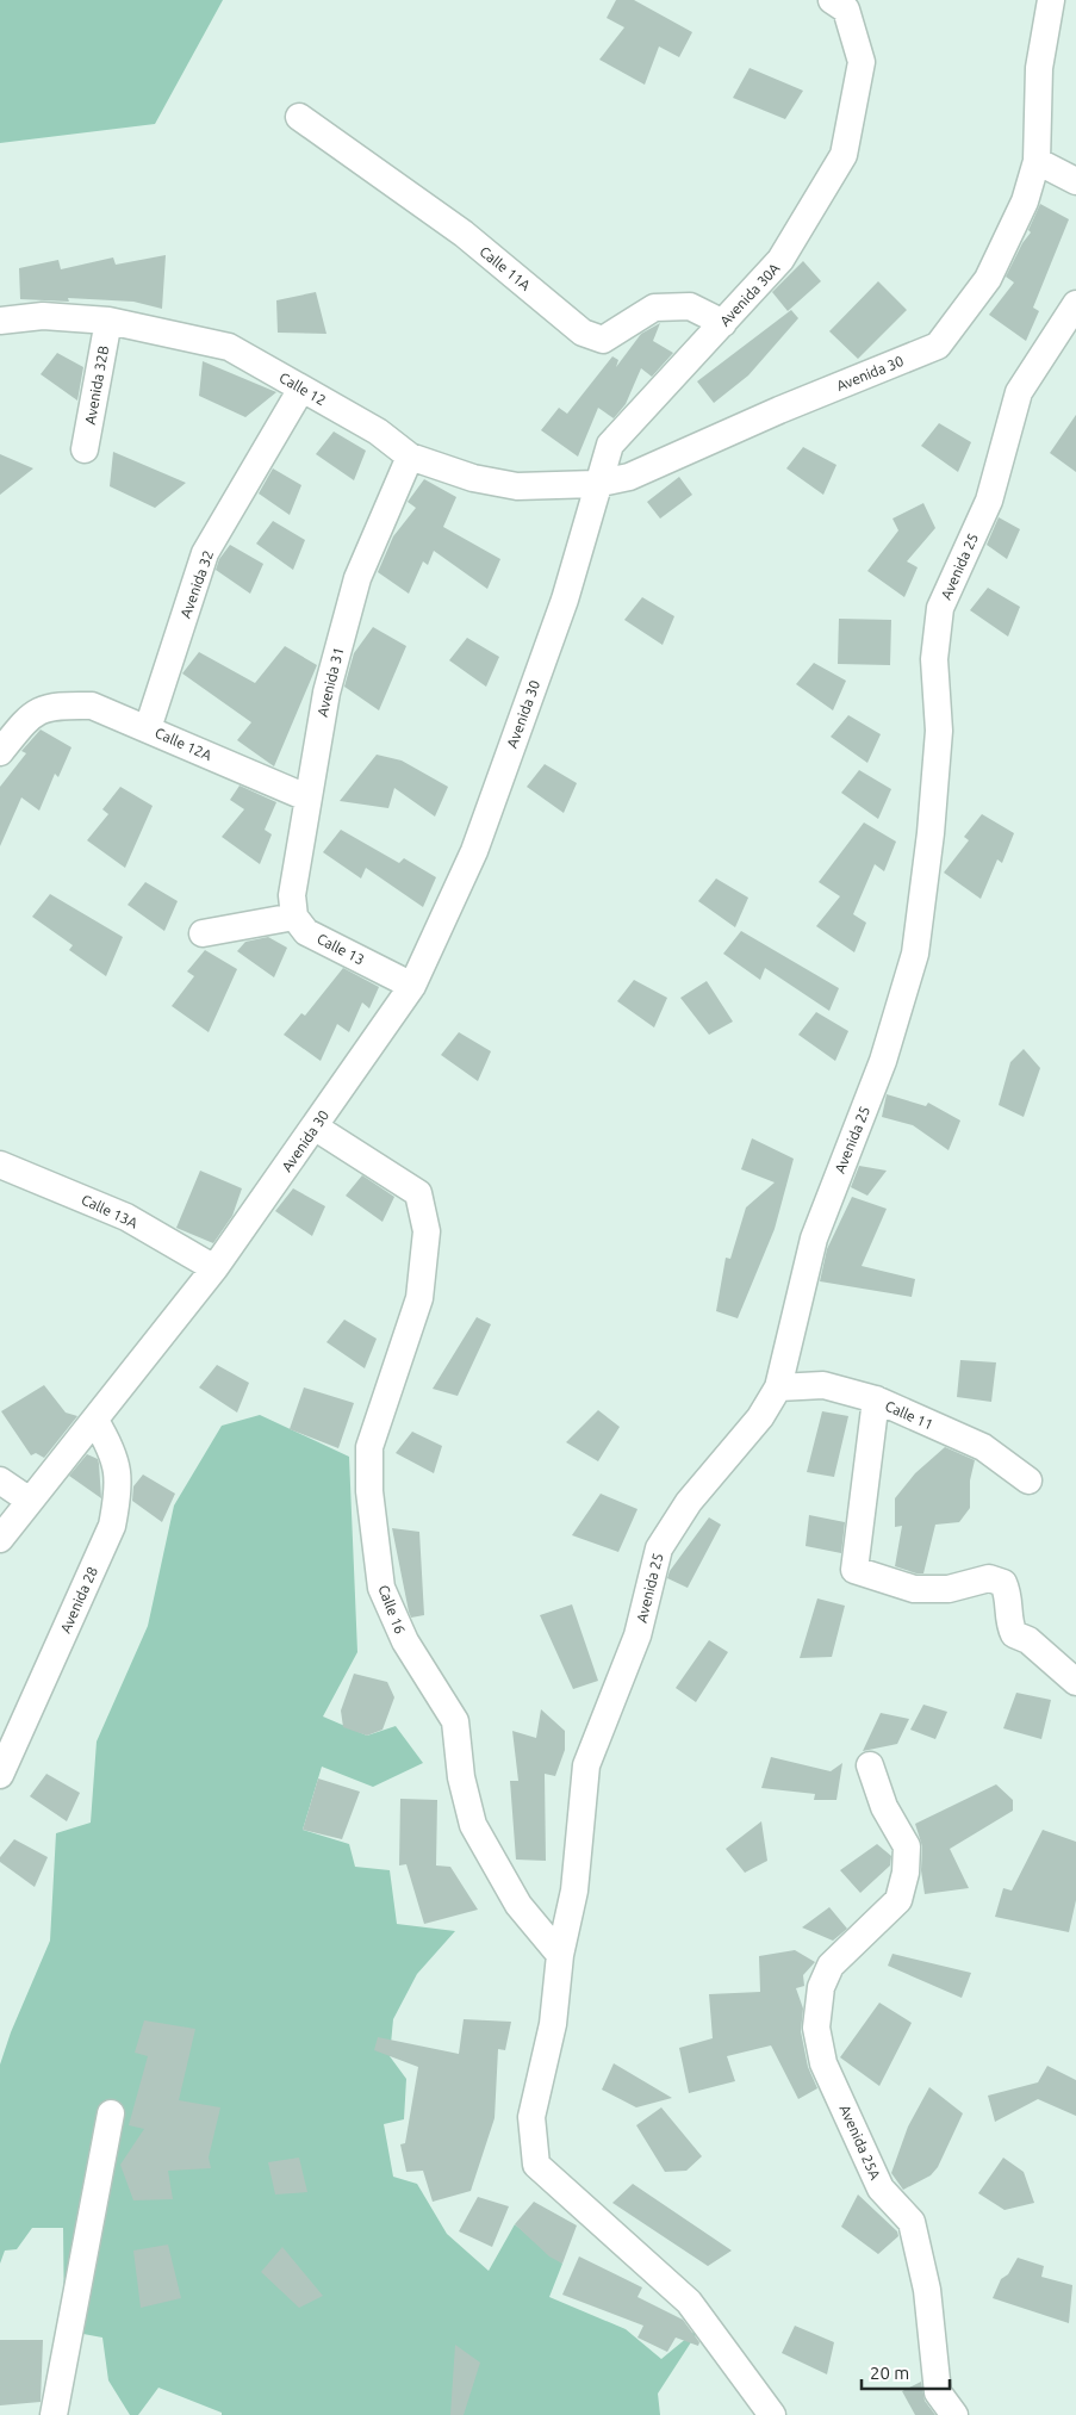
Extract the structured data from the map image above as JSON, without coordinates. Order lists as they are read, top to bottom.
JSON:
{
  "streets": {
    "street": [
      "Calle 11A",
      "Avenida 30A",
      "Avenida 30",
      "Avenida 32B",
      "Calle 12",
      "Avenida 25",
      "Avenida 32",
      "Avenida 31",
      "Calle 12A",
      "Calle 13",
      "Calle 13A",
      "Calle 11",
      "Avenida 28",
      "Calle 16",
      "Avenida 25A"
    ]
  },
  "crossings": [
    ["Calle 11A", "Avenida 30A"],
    ["Avenida 30A", "Avenida 30"],
    ["Avenida 30A", "Calle 12"],
    ["Avenida 30", "Calle 12"],
    ["Avenida 30", "Calle 13"],
    ["Avenida 30", "Calle 13A"],
    ["Avenida 30", "Avenida 28"],
    ["Avenida 30", "Calle 16"],
    ["Avenida 32B", "Calle 12"],
    ["Calle 12", "Avenida 32"],
    ["Calle 12", "Avenida 31"],
    ["Avenida 25", "Calle 11"],
    ["Avenida 25", "Calle 16"],
    ["Avenida 32", "Calle 12A"],
    ["Avenida 31", "Calle 12A"],
    ["Avenida 31", "Calle 13"]
  ],
  "scale_bar": "20 m"
}
